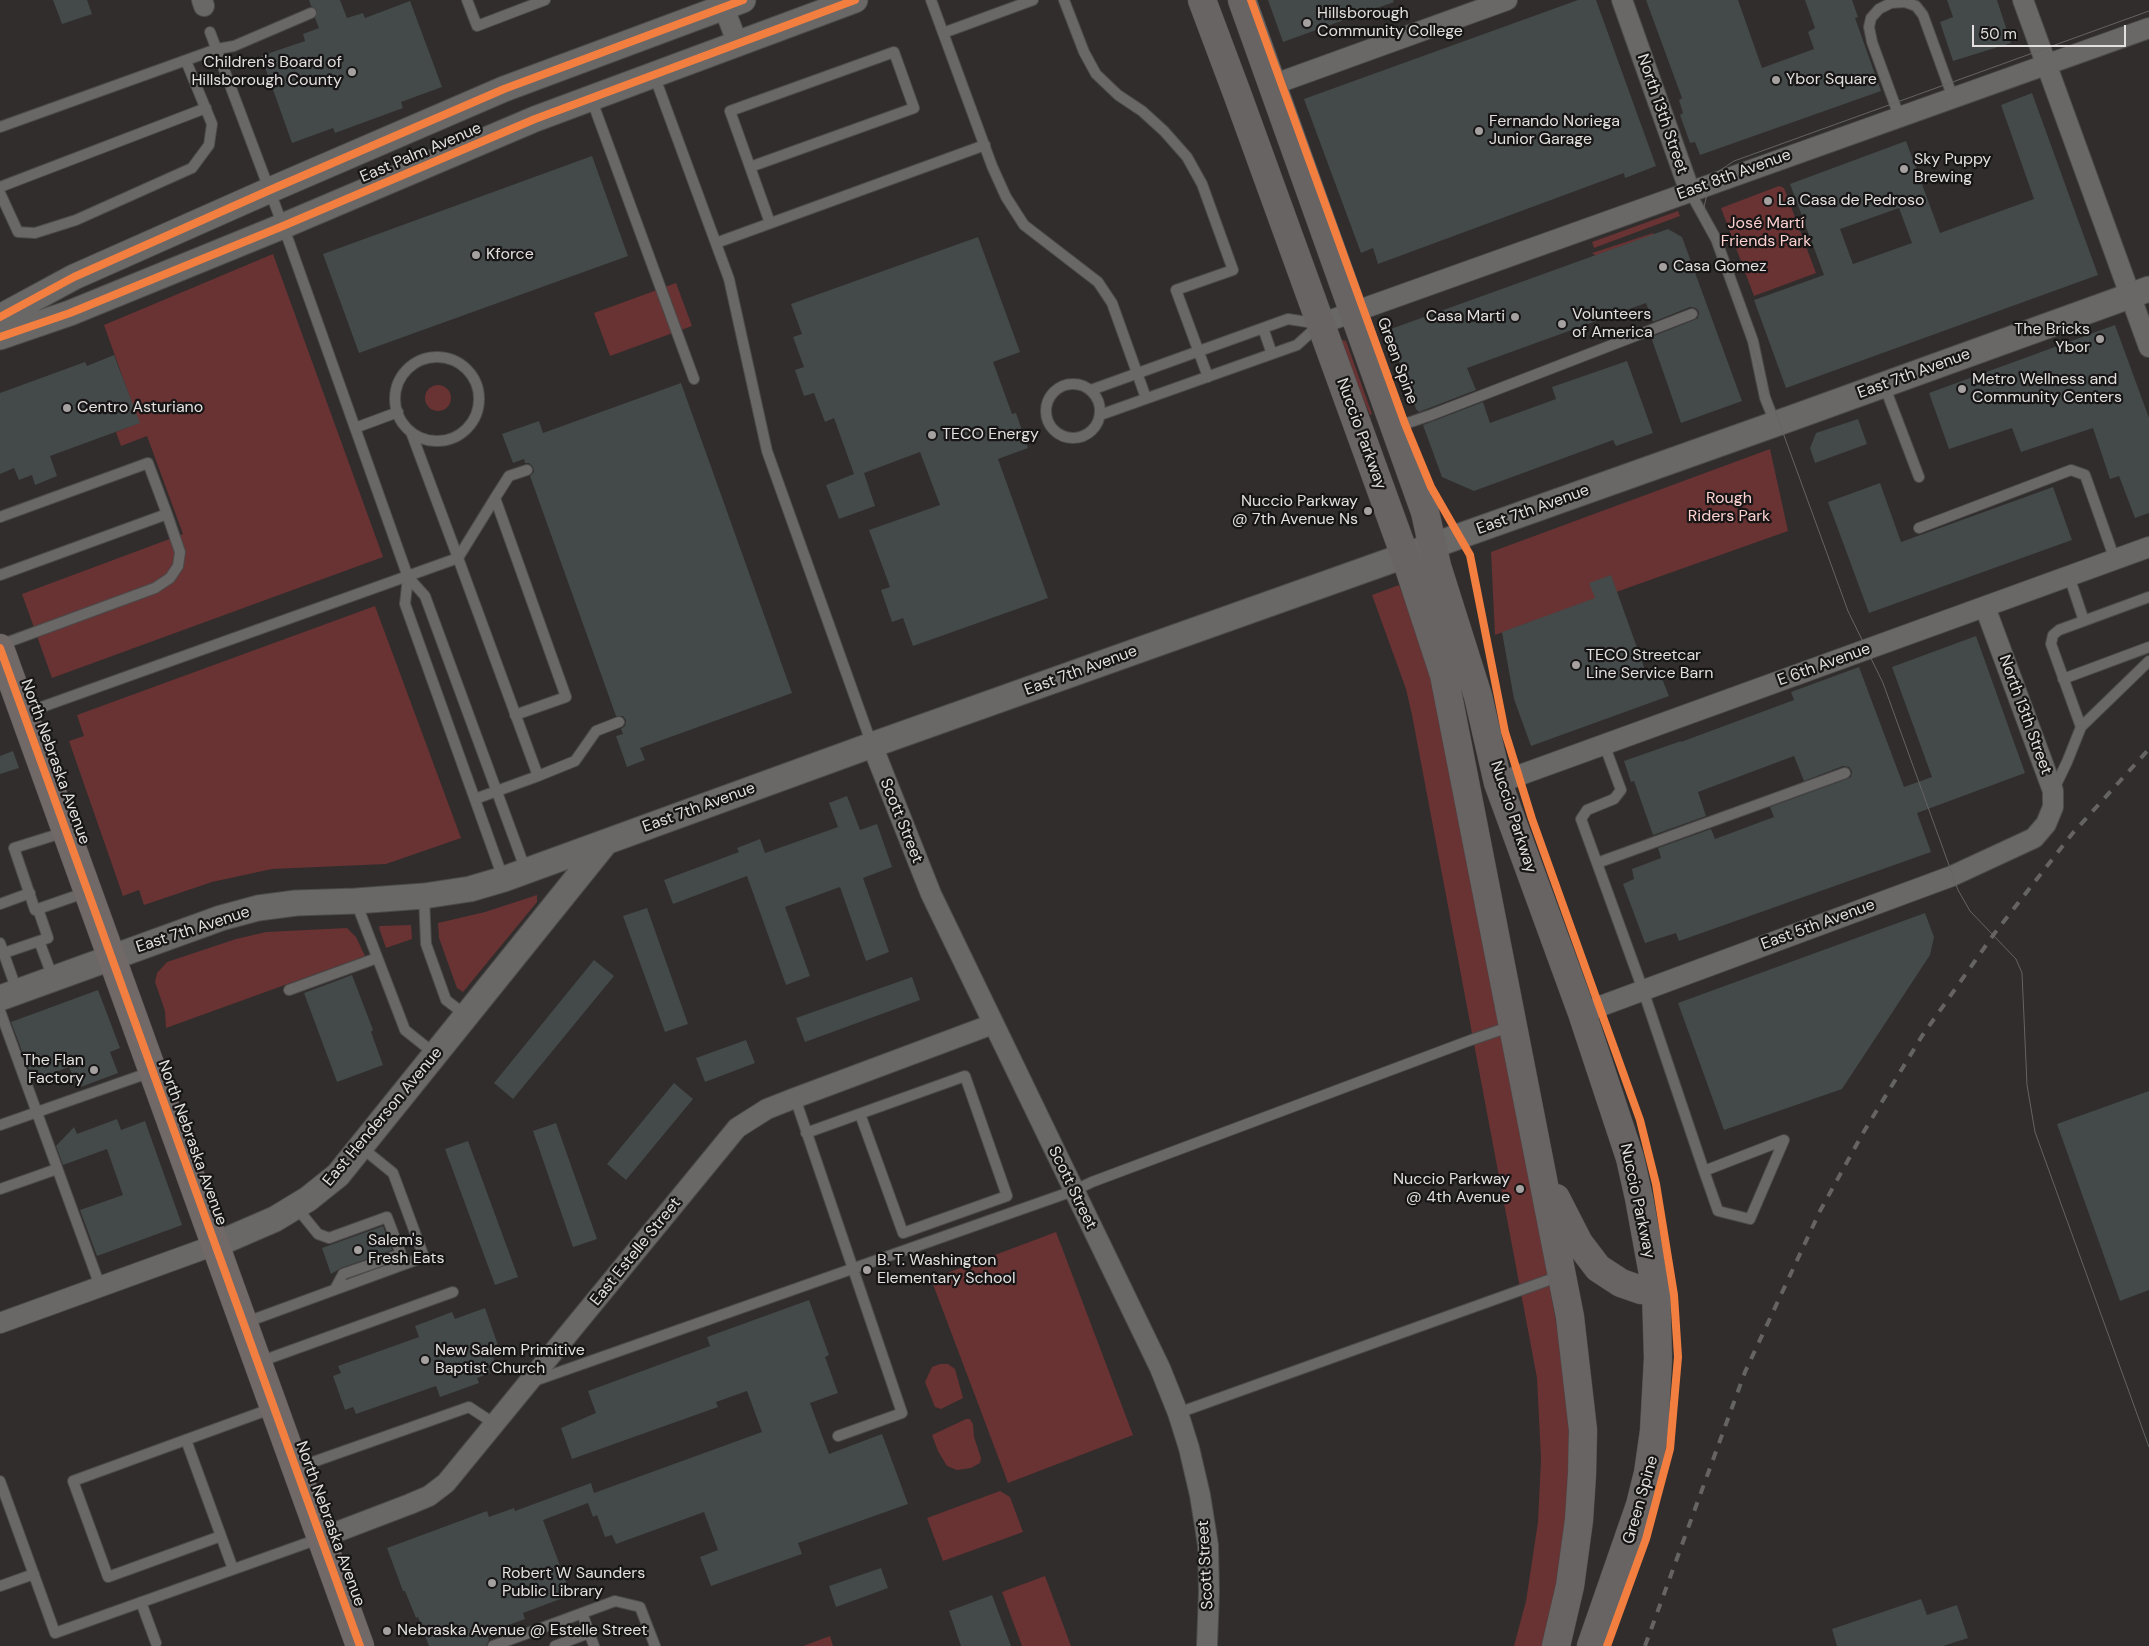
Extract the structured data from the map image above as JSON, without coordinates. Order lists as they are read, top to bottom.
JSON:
{
  "streets": {
    "main road": ["Nuccio Parkway", "North Nebraska Avenue"],
    "street": [
      "North 13th Street",
      "East Palm Avenue",
      "East 8th Avenue",
      "East 7th Avenue",
      "E 6th Avenue",
      "Scott Street",
      "East 5th Avenue",
      "East Henderson Avenue",
      "East Estelle Street"
    ],
    "cycle path": ["Green Spine"]
  },
  "crossings": [
    ["North 13th Street", "East 8th Avenue"],
    ["North 13th Street", "East 7th Avenue"],
    ["North 13th Street", "E 6th Avenue"],
    ["North 13th Street", "East 5th Avenue"],
    ["East 8th Avenue", "Nuccio Parkway"],
    ["East 7th Avenue", "Nuccio Parkway"],
    ["East 7th Avenue", "North Nebraska Avenue"],
    ["East 7th Avenue", "Scott Street"],
    ["East 7th Avenue", "East Henderson Avenue"],
    ["Nuccio Parkway", "E 6th Avenue"],
    ["Nuccio Parkway", "East 5th Avenue"],
    ["North Nebraska Avenue", "East Henderson Avenue"],
    ["North Nebraska Avenue", "East Estelle Street"],
    ["Scott Street", "East Estelle Street"]
  ],
  "parks": ["José Martí Friends Park", "Rough Riders Park"],
  "places": [
    "Hillsborough Community College",
    "Children's Board of Hillsborough County",
    "Ybor Square",
    "Fernando Noriega Junior Garage",
    "Sky Puppy Brewing",
    "La Casa de Pedroso",
    "Kforce",
    "Casa Gomez",
    "Casa Marti",
    "Volunteers of America",
    "The Bricks Ybor",
    "Metro Wellness and Community Centers",
    "Centro Asturiano",
    "TECO Energy",
    "Nuccio Parkway @ 7th Avenue Ns",
    "TECO Streetcar Line Service Barn",
    "The Flan Factory",
    "Nuccio Parkway @ 4th Avenue",
    "Salem's Fresh Eats",
    "B. T. Washington Elementary School",
    "New Salem Primitive Baptist Church",
    "Robert W Saunders Public Library",
    "Nebraska Avenue @ Estelle Street"
  ],
  "scale_bar": "50 m"
}
